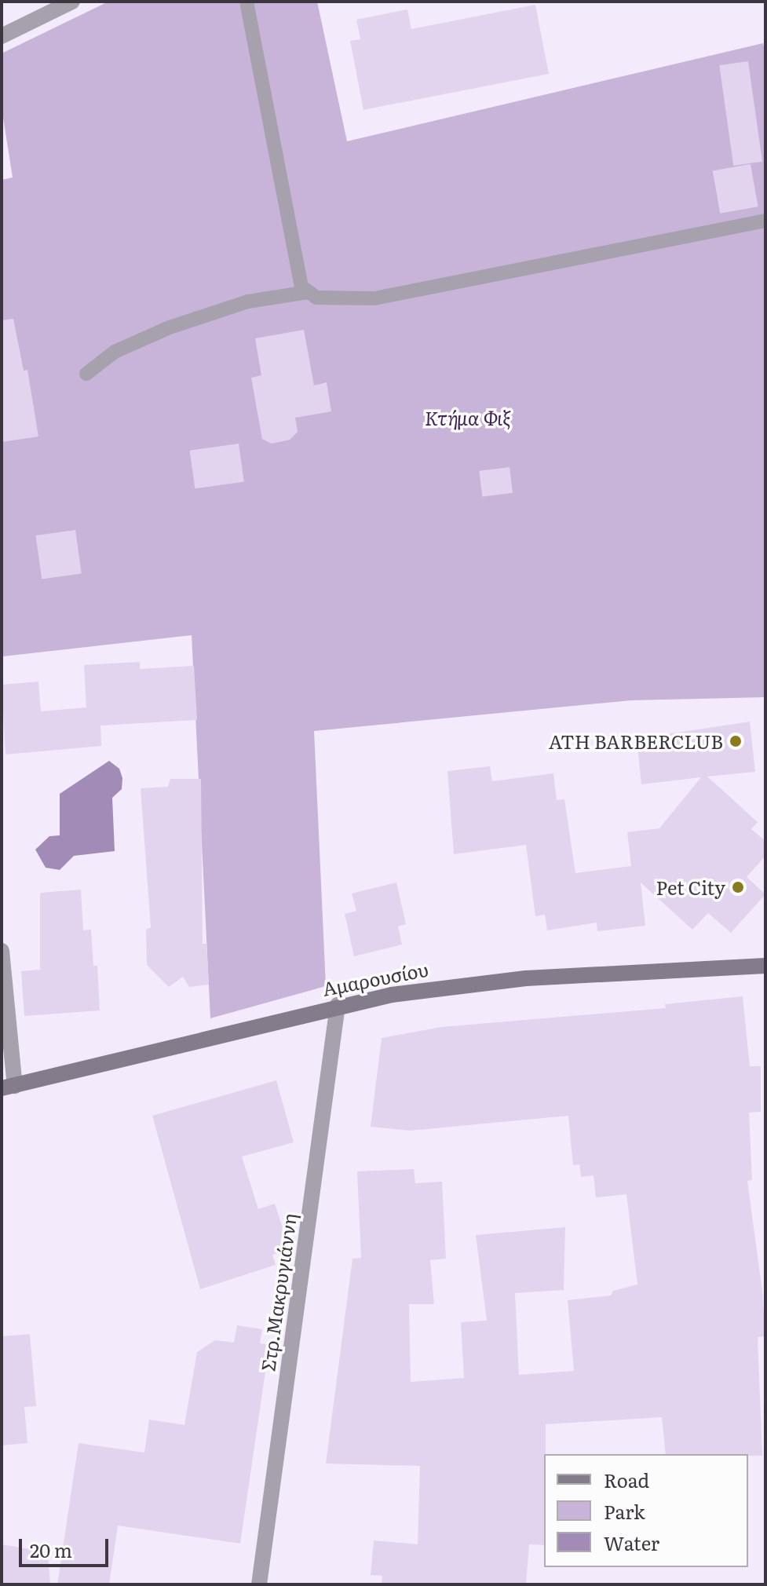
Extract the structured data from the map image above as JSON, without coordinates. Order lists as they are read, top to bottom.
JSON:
{
  "streets": {
    "main road": ["Αμαρουσίου"],
    "street": ["Στρ.Μακρυγιάννη"]
  },
  "crossings": [
    ["Αμαρουσίου", "Στρ.Μακρυγιάννη"]
  ],
  "parks": ["Κτήμα Φιξ"],
  "places": ["ATH BARBERCLUB", "Pet City"],
  "legend": ["Road", "Park", "Water"],
  "scale_bar": "20 m"
}
